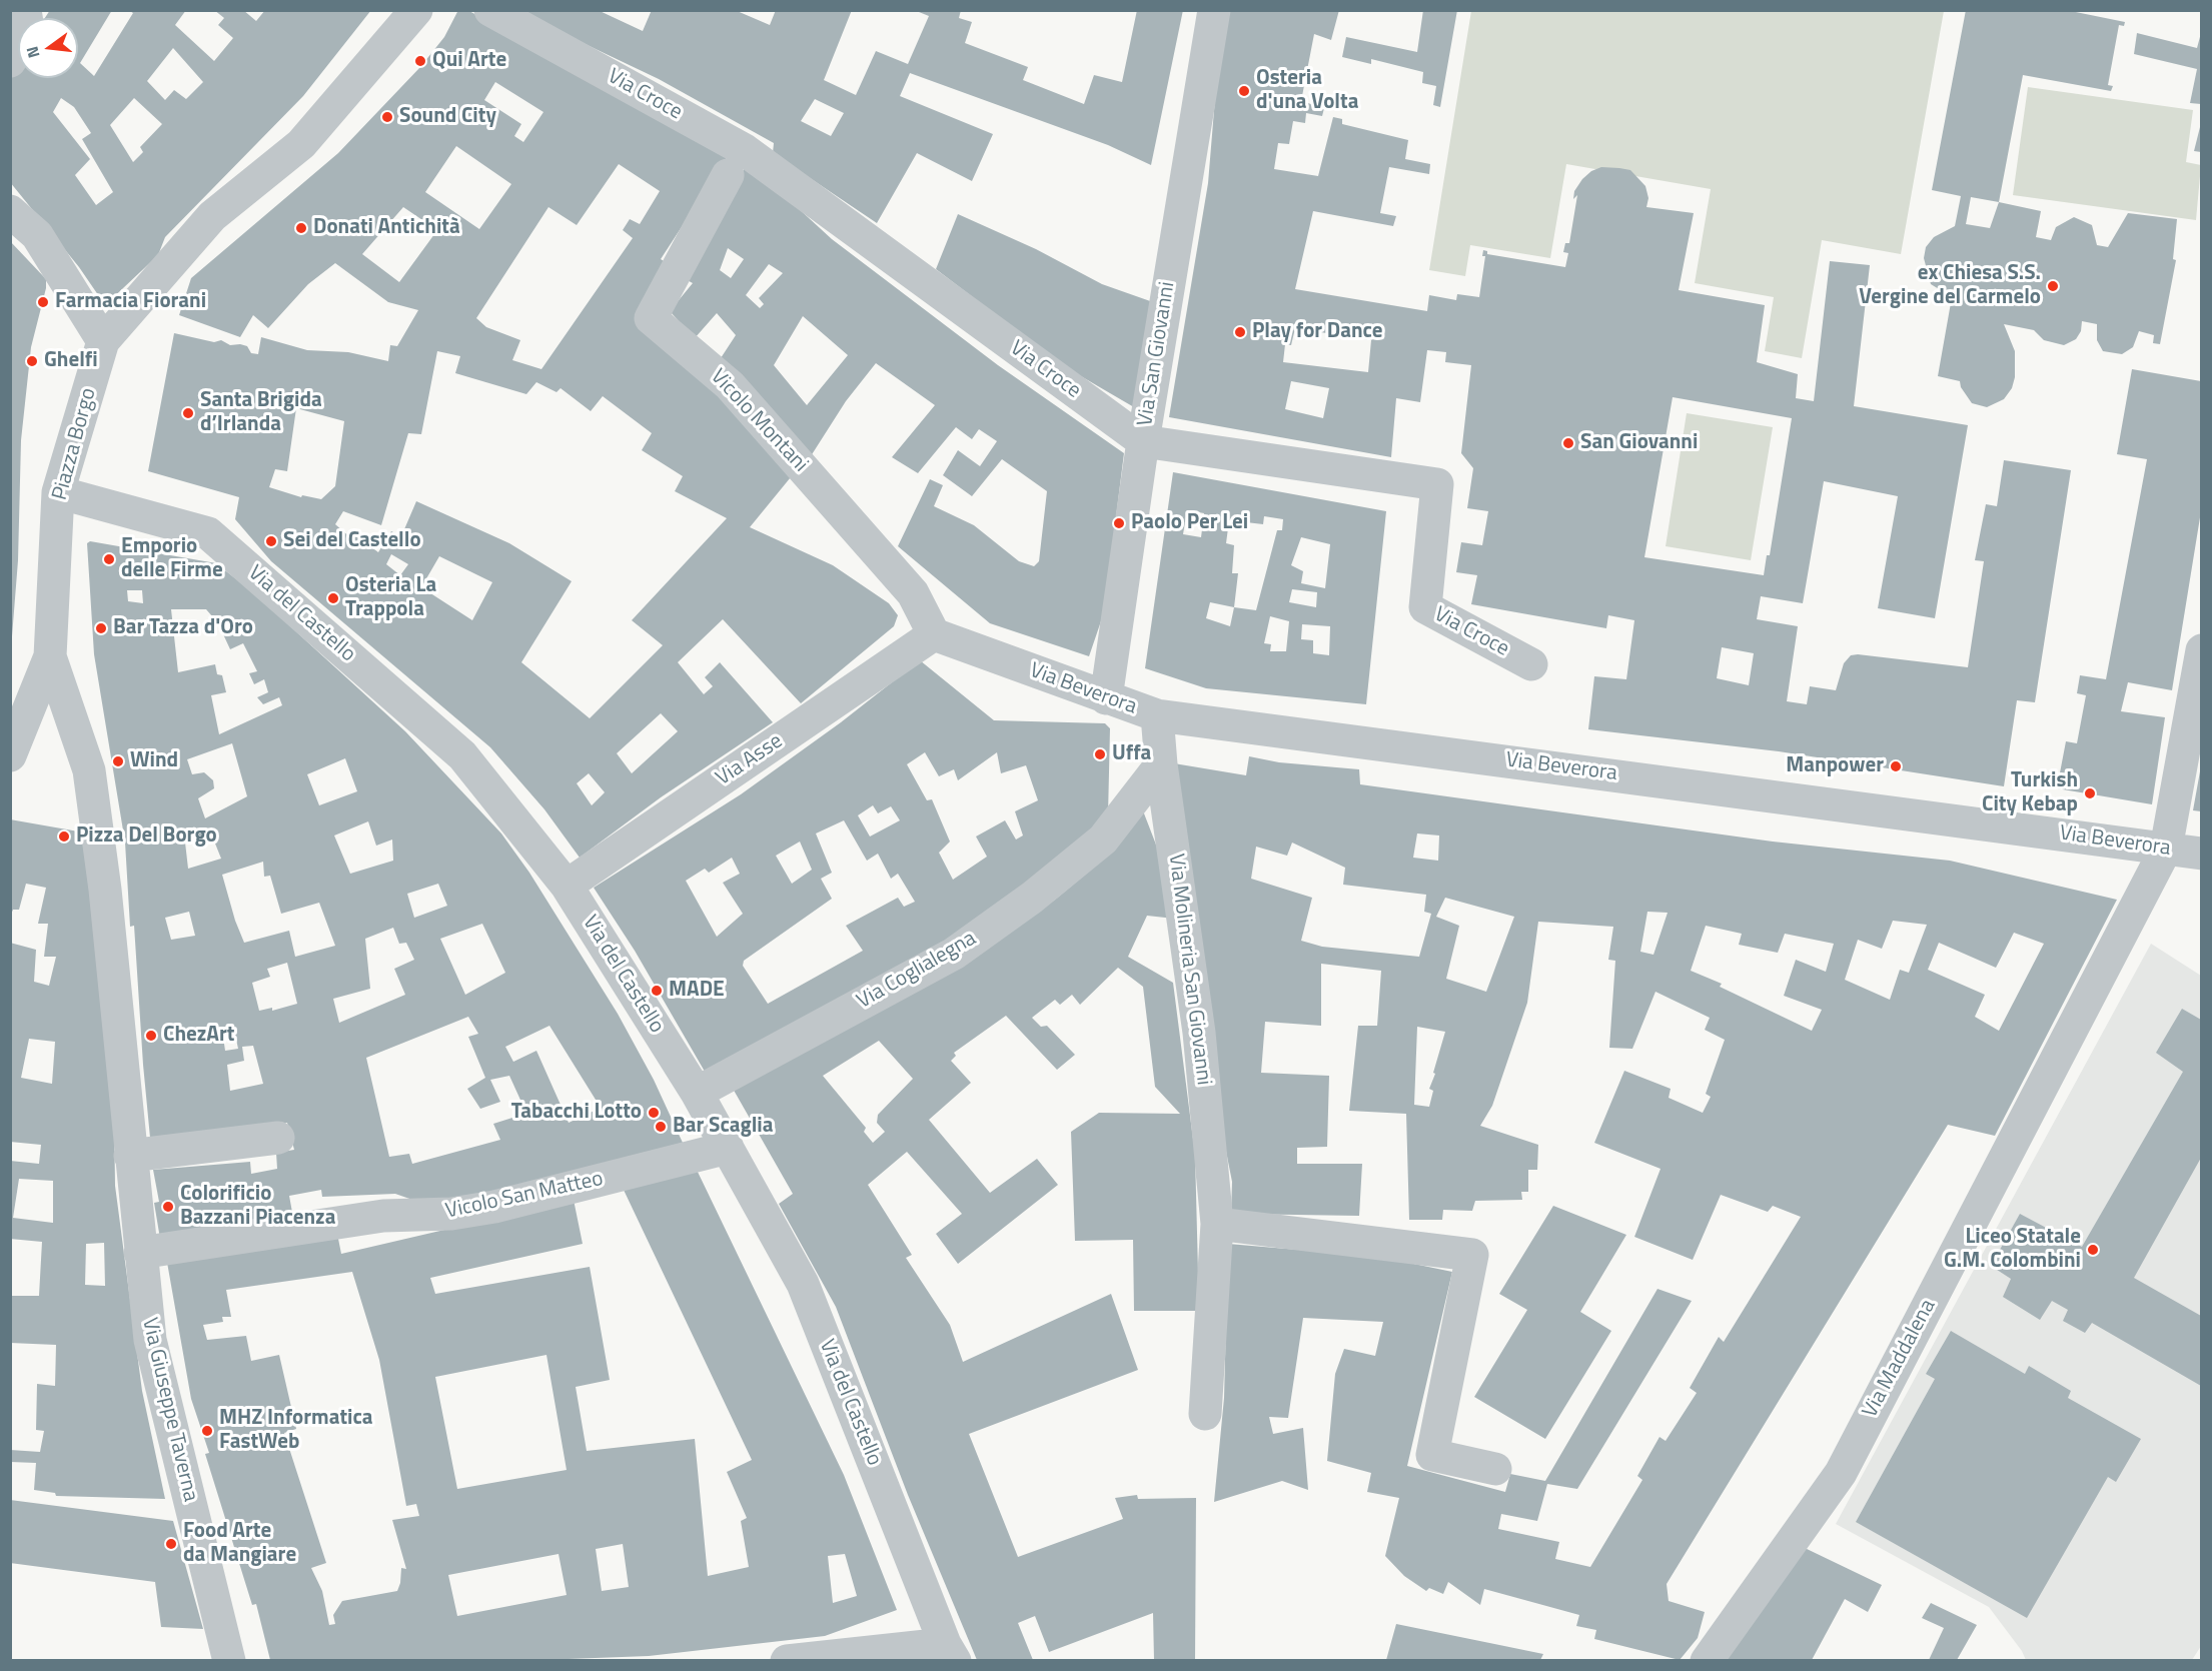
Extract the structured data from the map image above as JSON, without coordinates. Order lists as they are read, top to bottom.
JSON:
{
  "streets": {
    "street": [
      "Via Croce",
      "Via San Giovanni",
      "Vicolo Montani",
      "Piazza Borgo",
      "Via del Castello",
      "Via Beverora",
      "Via Asse",
      "Via Molineria San Giovanni",
      "Via Coglialegna",
      "Vicolo San Matteo",
      "Via Maddalena",
      "Via Giuseppe Taverna"
    ]
  },
  "crossings": [
    ["Via Croce", "Via San Giovanni"],
    ["Via San Giovanni", "Via Beverora"],
    ["Vicolo Montani", "Via Beverora"],
    ["Vicolo Montani", "Via Asse"],
    ["Piazza Borgo", "Via del Castello"],
    ["Piazza Borgo", "Via Giuseppe Taverna"],
    ["Via del Castello", "Via Asse"],
    ["Via del Castello", "Via Coglialegna"],
    ["Via del Castello", "Vicolo San Matteo"],
    ["Via Beverora", "Via Asse"],
    ["Via Beverora", "Via Molineria San Giovanni"],
    ["Via Beverora", "Via Maddalena"],
    ["Via Molineria San Giovanni", "Via Coglialegna"],
    ["Vicolo San Matteo", "Via Giuseppe Taverna"]
  ],
  "places": [
    "Qui Arte",
    "Osteria d'una Volta",
    "Sound City",
    "Donati Antichità",
    "ex Chiesa S.S. Vergine del Carmelo",
    "Farmacia Fiorani",
    "Play for Dance",
    "Ghelfi",
    "Santa Brigida d’Irlanda",
    "San Giovanni",
    "Paolo Per Lei",
    "Sei del Castello",
    "Emporio delle Firme",
    "Osteria La Trappola",
    "Bar Tazza d'Oro",
    "Uffa",
    "Wind",
    "Manpower",
    "Turkish City Kebap",
    "Pizza Del Borgo",
    "MADE",
    "ChezArt",
    "Tabacchi Lotto",
    "Bar Scaglia",
    "Colorificio Bazzani Piacenza",
    "Liceo Statale G.M. Colombini",
    "MHZ Informatica FastWeb",
    "Food Arte da Mangiare"
  ],
  "north": "left"
}
